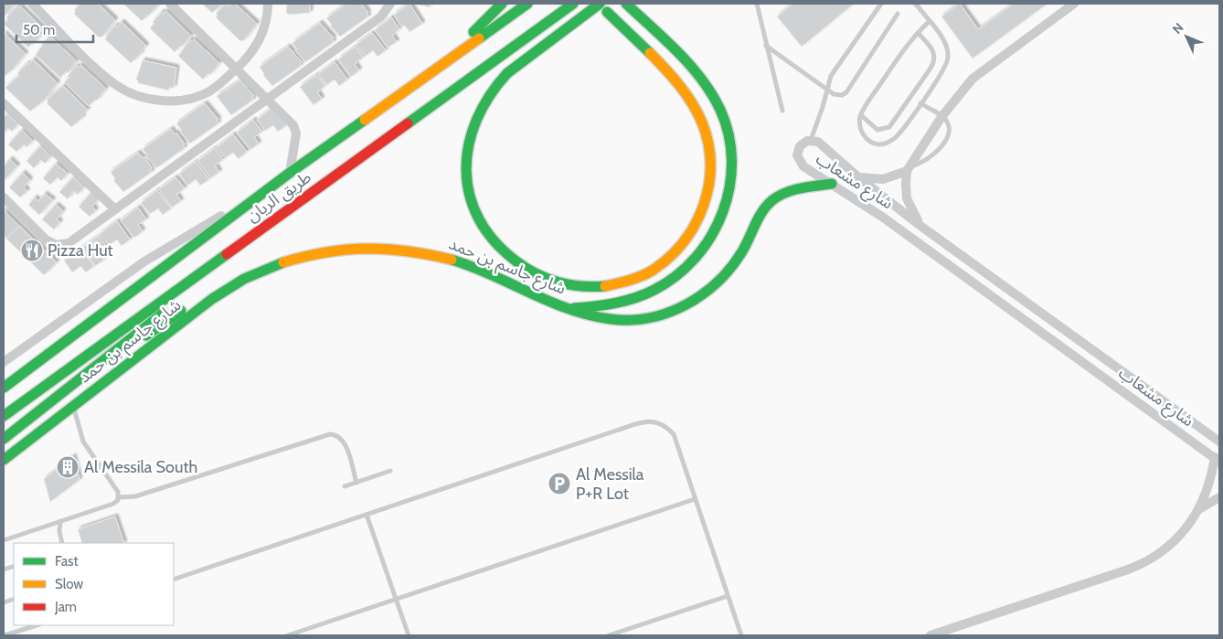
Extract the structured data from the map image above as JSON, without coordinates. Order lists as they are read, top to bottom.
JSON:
{
  "streets": {
    "main road": ["طريق الريان", "شارع جاسم بن حمد"],
    "street": ["شارع مشعاب"]
  },
  "places": {
    "restaurant": ["Pizza Hut"],
    "building": ["Al Messila South"],
    "parking": ["Al Messila P+R Lot"]
  },
  "legend": ["Fast", "Slow", "Jam"],
  "scale_bar": "50 m",
  "north": "top left"
}
